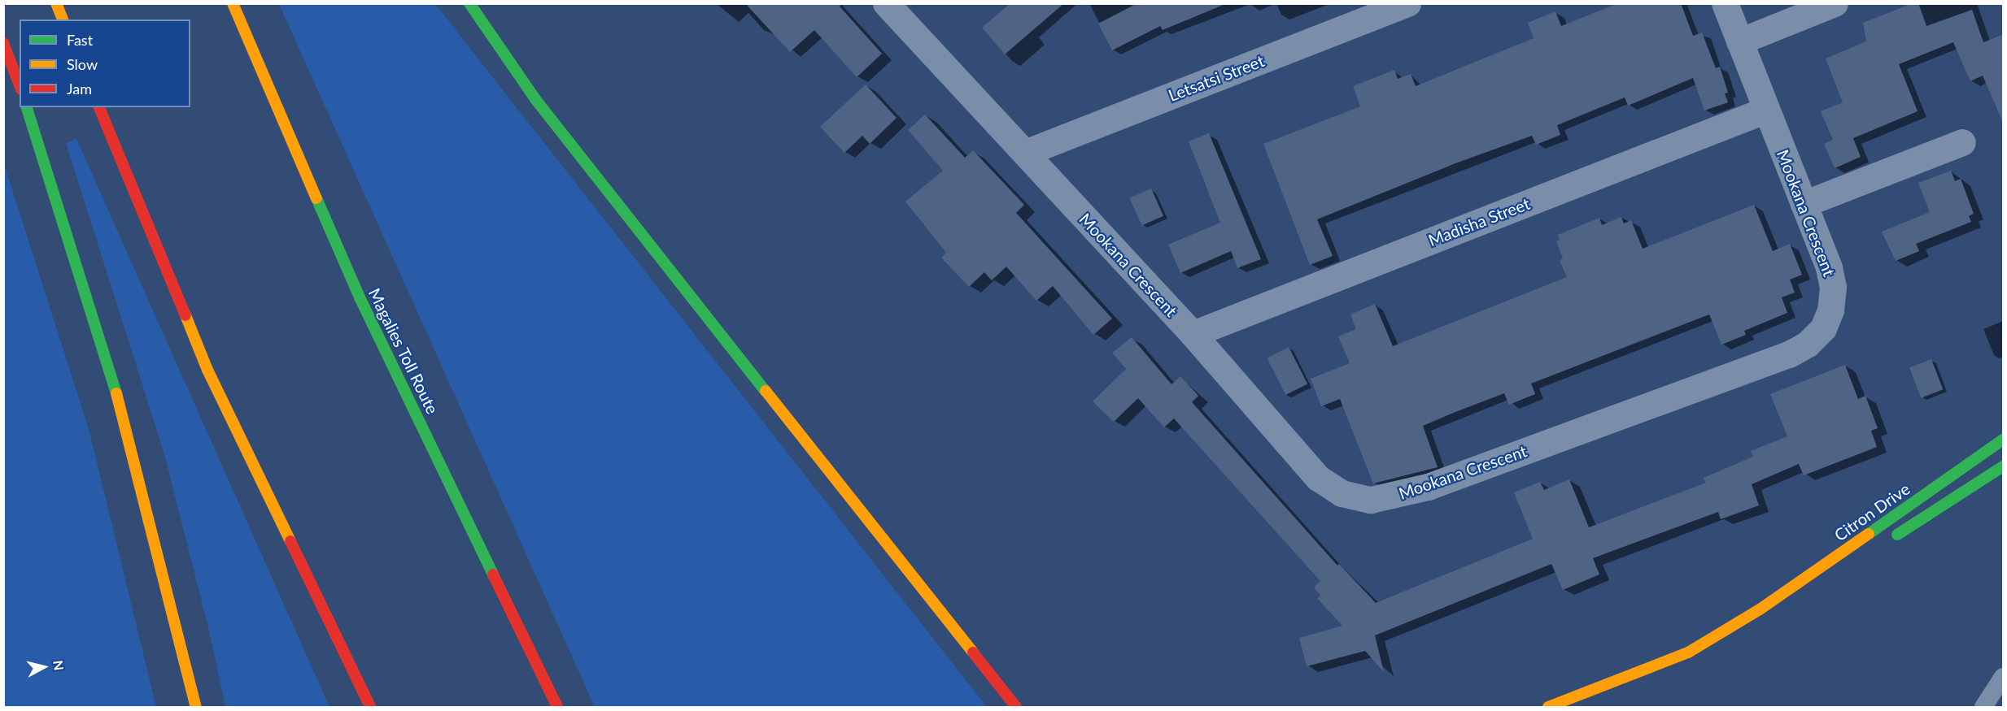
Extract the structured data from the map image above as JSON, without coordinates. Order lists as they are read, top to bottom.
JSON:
{
  "streets": {
    "main road": ["Magalies Toll Route", "Citron Drive"],
    "street": ["Letsatsi Street", "Mookana Crescent", "Madisha Street"]
  },
  "crossings": [
    ["Letsatsi Street", "Mookana Crescent"],
    ["Mookana Crescent", "Madisha Street"]
  ],
  "legend": ["Fast", "Slow", "Jam"],
  "north": "right"
}
